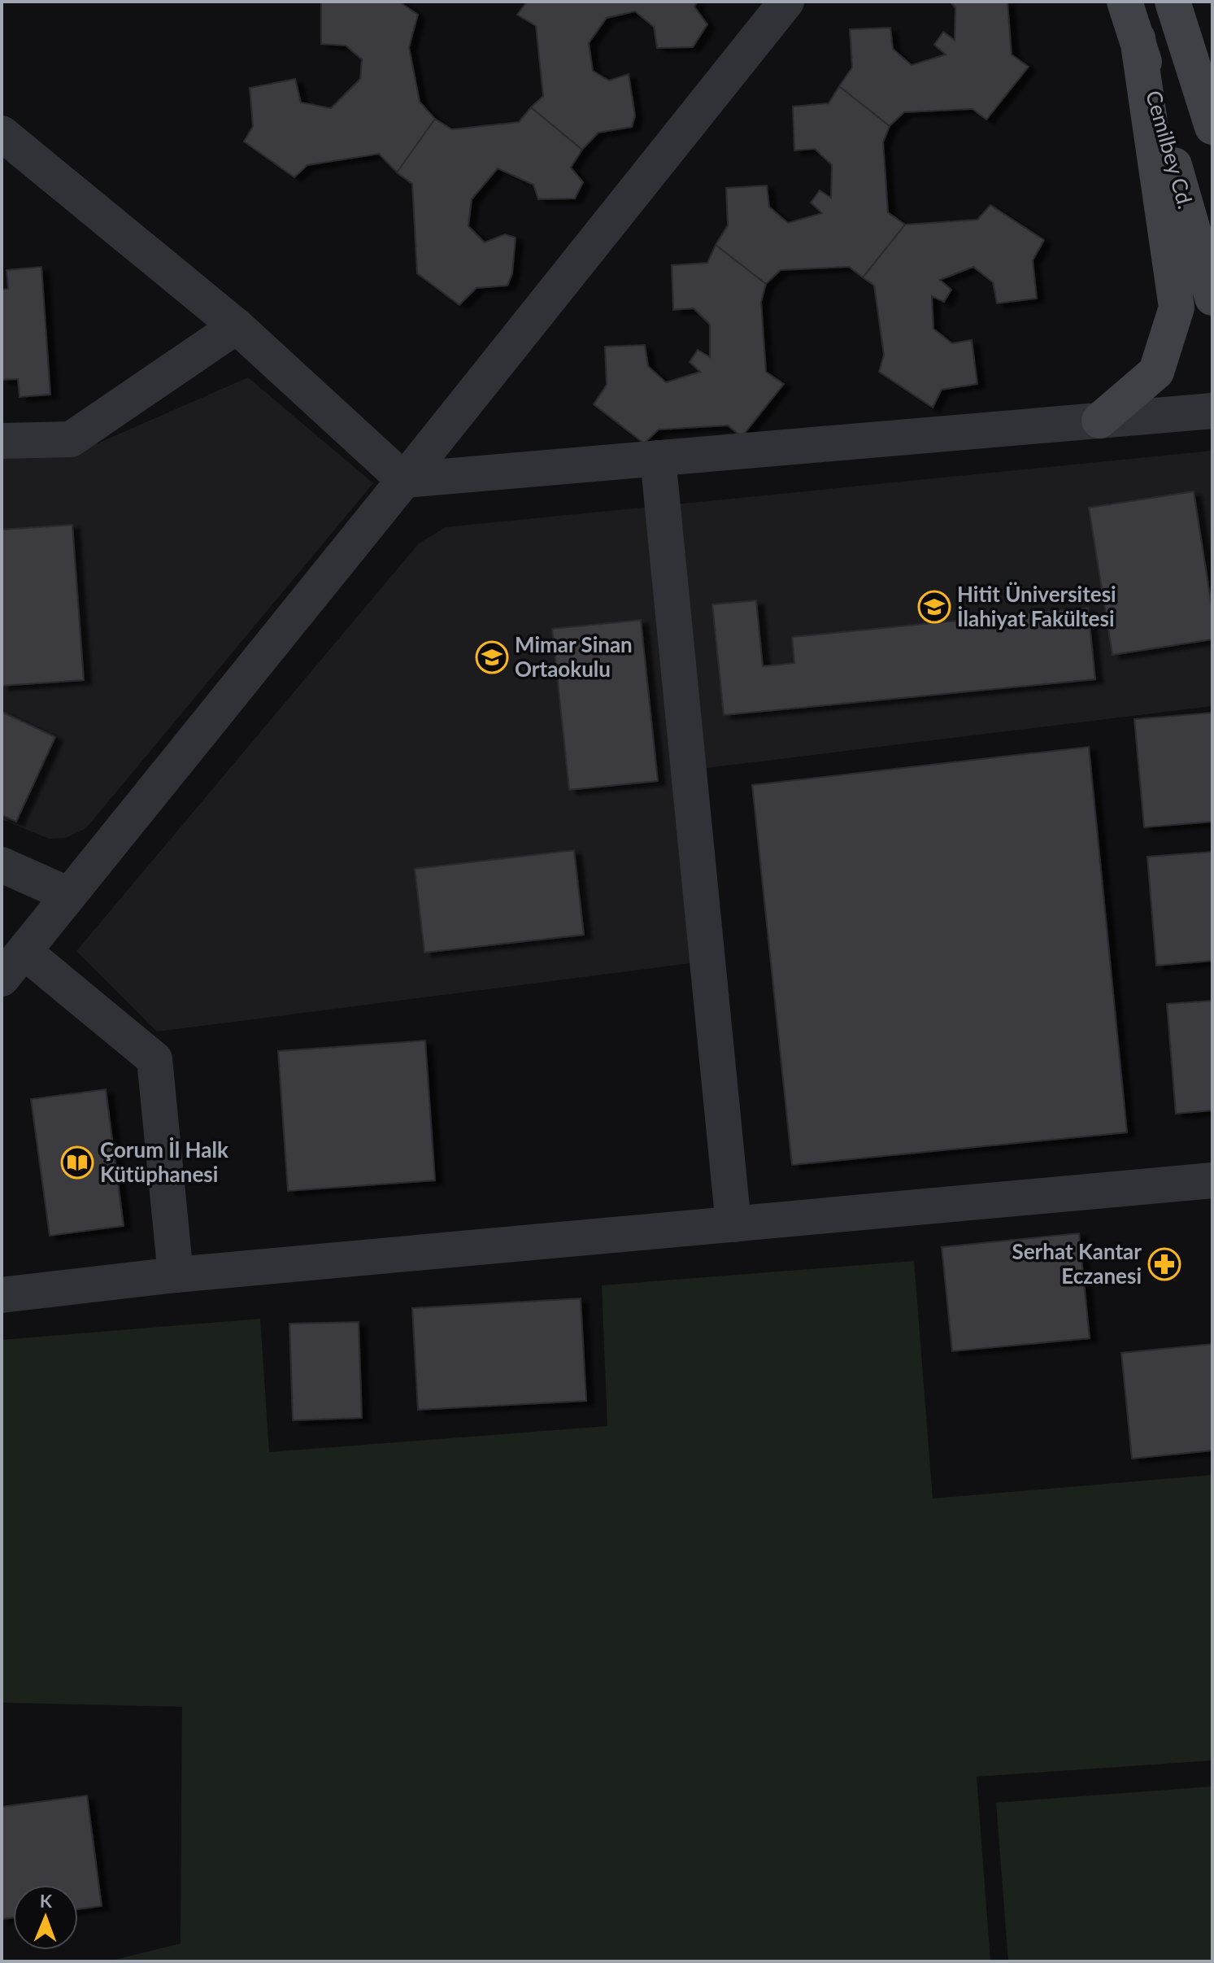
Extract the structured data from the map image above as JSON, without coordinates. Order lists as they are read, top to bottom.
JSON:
{
  "streets": {
    "main road": ["Cemilbey Cd."]
  },
  "places": {
    "school or university": ["Hitit Üniversitesi İlahiyat Fakültesi", "Mimar Sinan Ortaokulu"],
    "library": ["Çorum İl Halk Kütüphanesi"],
    "pharmacy": ["Serhat Kantar Eczanesi"]
  },
  "north": "top"
}
